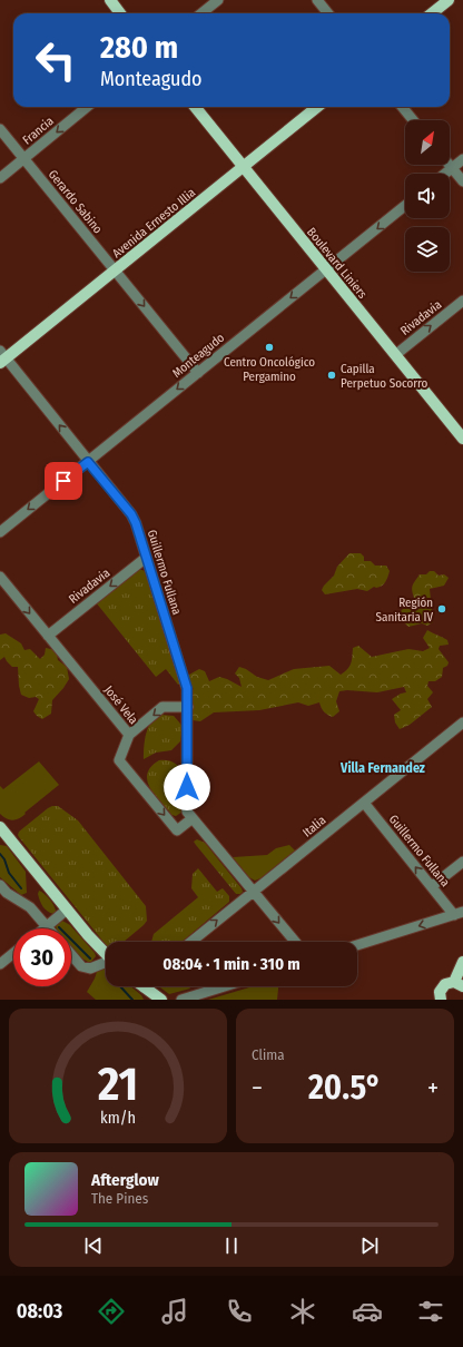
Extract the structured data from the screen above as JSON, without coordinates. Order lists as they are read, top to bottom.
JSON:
{
  "streets": {
    "main road": ["Avenida Ernesto Illia", "Boulevard Liniers"],
    "street": [
      "Francia",
      "Gerardo Sabino",
      "Rivadavia",
      "Monteagudo",
      "Guillermo Fullana",
      "José Vela",
      "Italia"
    ]
  },
  "crossings": [
    ["Francia", "Gerardo Sabino"],
    ["Gerardo Sabino", "Avenida Ernesto Illia"],
    ["Gerardo Sabino", "Monteagudo"],
    ["Avenida Ernesto Illia", "Boulevard Liniers"],
    ["Avenida Ernesto Illia", "Guillermo Fullana"],
    ["Boulevard Liniers", "Rivadavia"],
    ["Boulevard Liniers", "Monteagudo"],
    ["Rivadavia", "Guillermo Fullana"],
    ["Rivadavia", "José Vela"],
    ["Monteagudo", "Guillermo Fullana"],
    ["Guillermo Fullana", "José Vela"],
    ["Guillermo Fullana", "Italia"]
  ],
  "one_way": [
    "Francia",
    "Gerardo Sabino",
    "Monteagudo",
    "Guillermo Fullana",
    "José Vela"
  ],
  "districts": ["Villa Fernandez"],
  "places": ["Centro Oncológico Pergamino", "Capilla Perpetuo Socorro", "Región Sanitaria IV"],
  "north": "top right",
  "page": {
    "turn": ["280 m", "Monteagudo"],
    "limit": "30",
    "trip": "08:04 · 1 min · 310 m",
    "tile": "Clima",
    "heat": ["−", "20.5°", "+"],
    "song": ["Afterglow", "The Pines"],
    "tabs": "08:03",
    "gauge": ["21", "km/h"]
  }
}
